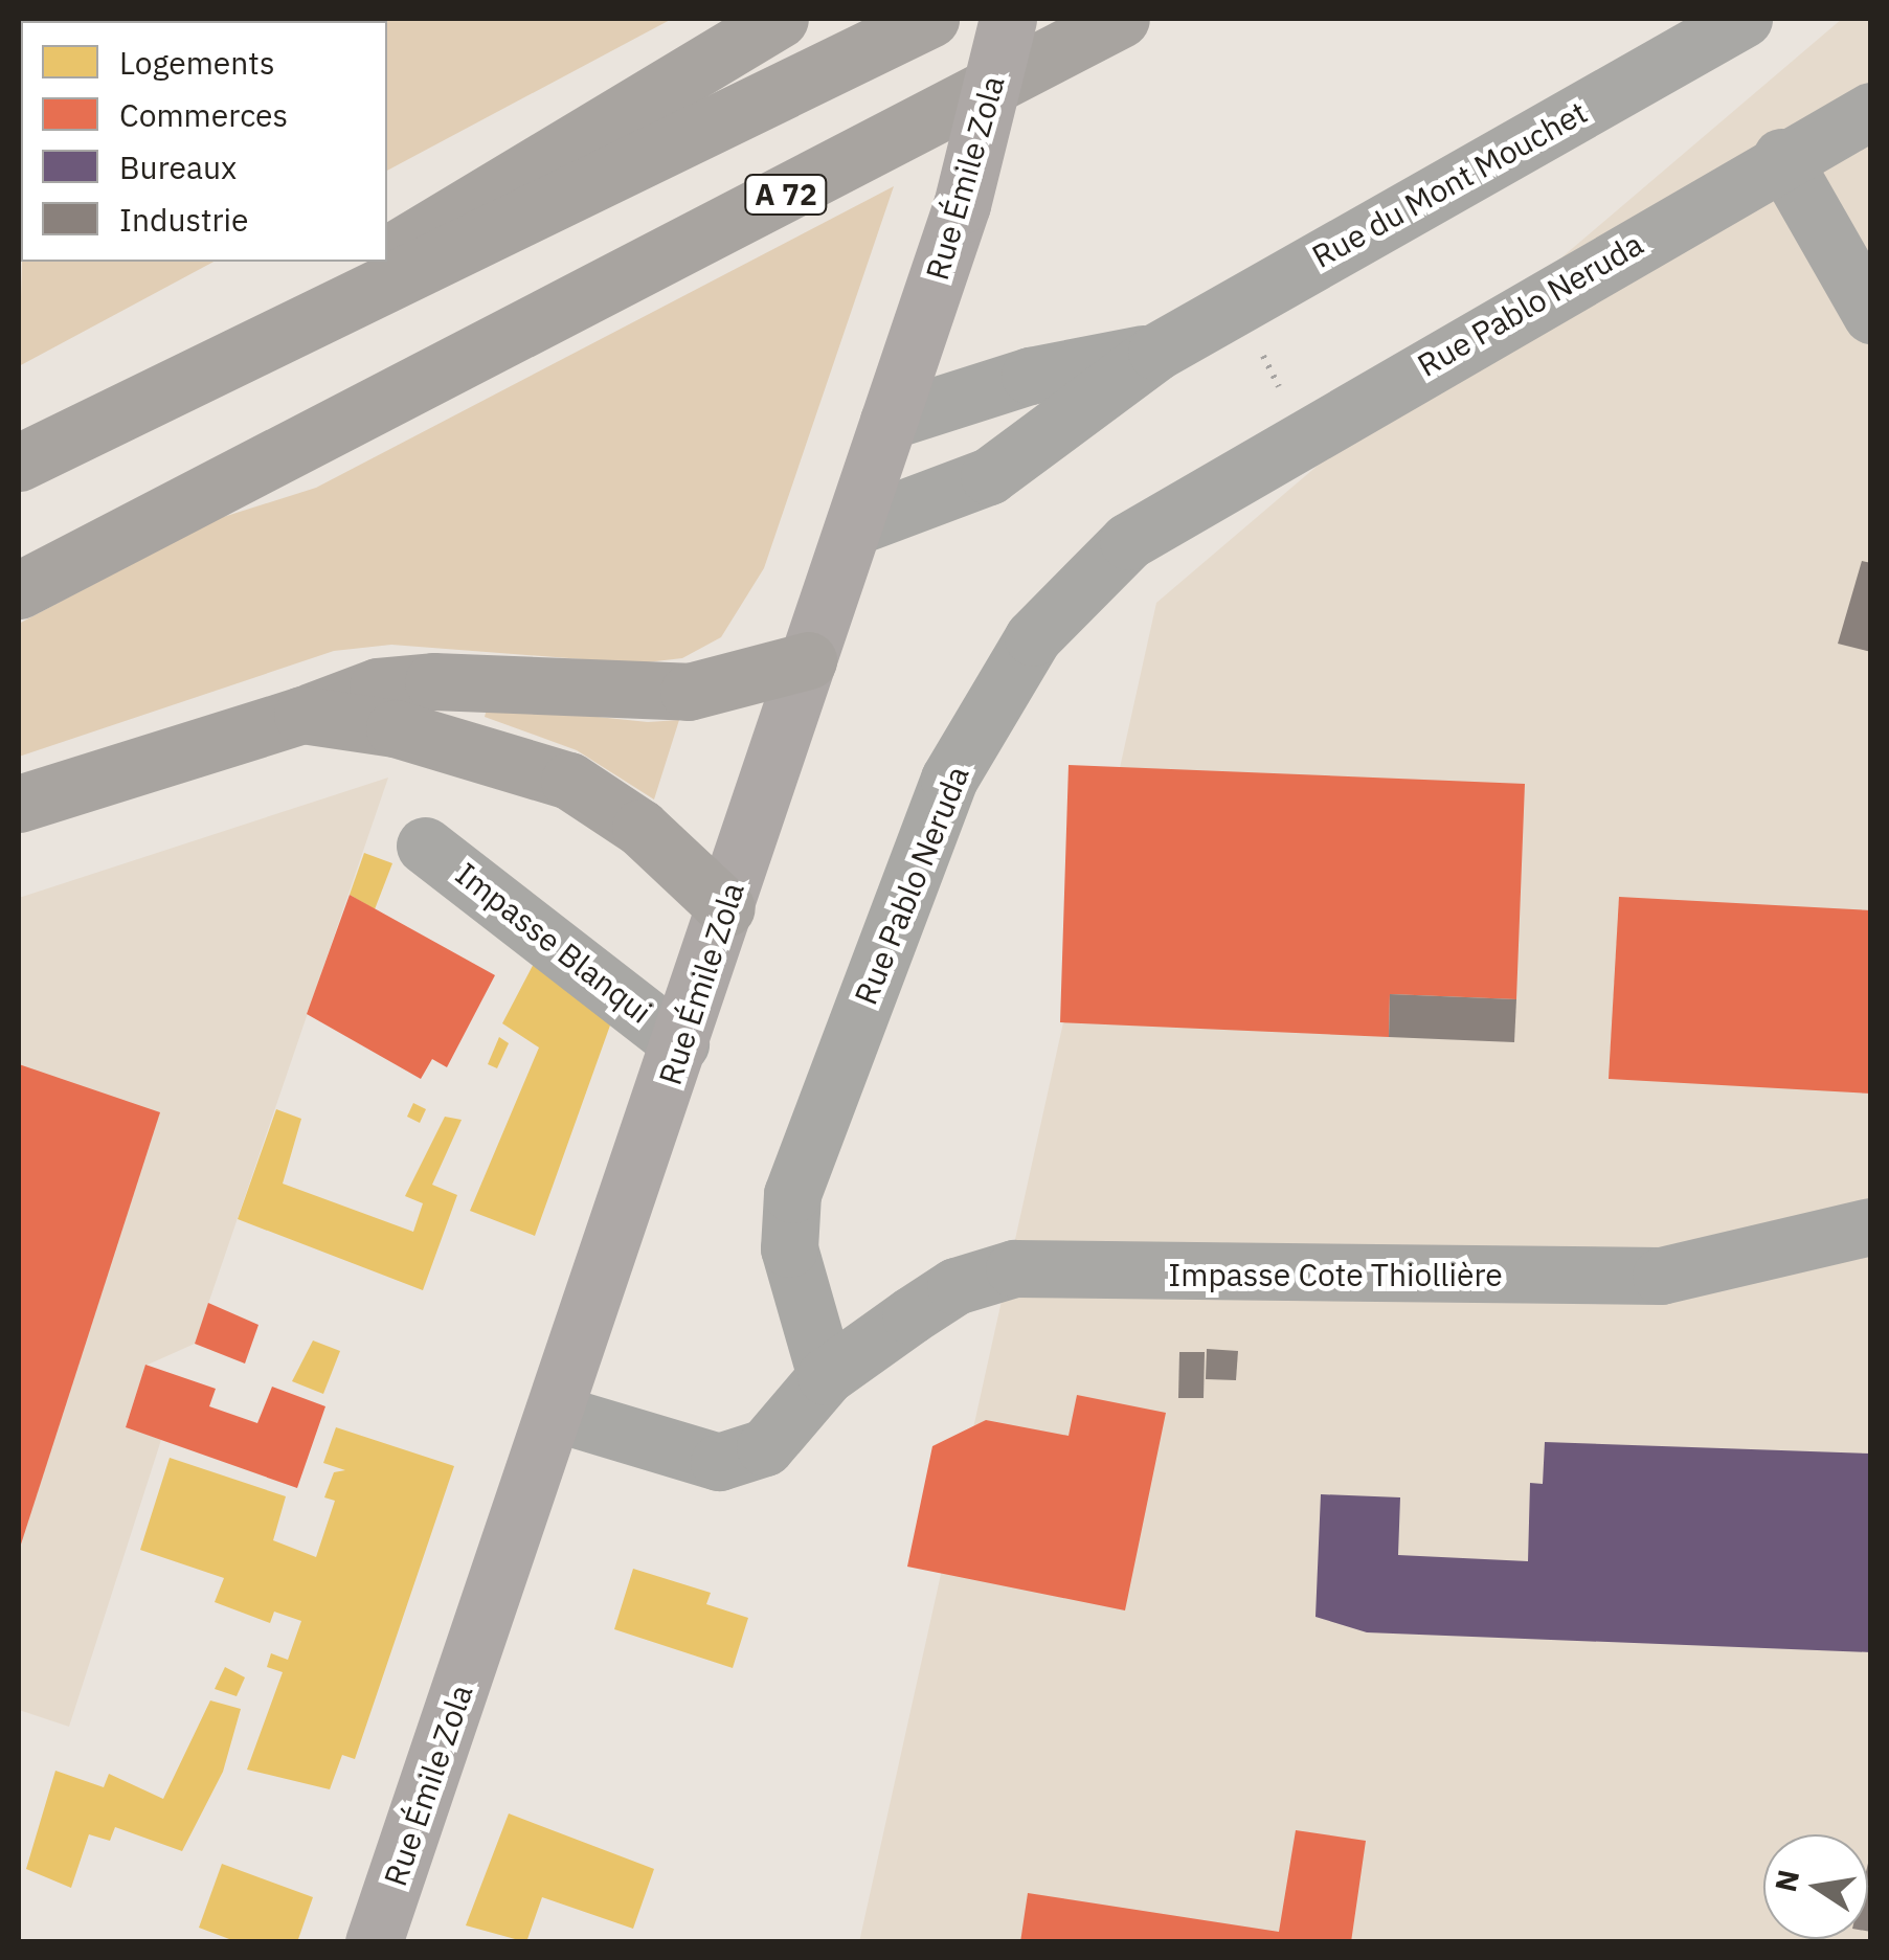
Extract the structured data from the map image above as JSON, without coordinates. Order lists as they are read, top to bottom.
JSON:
{
  "streets": {
    "highway": ["A 72"],
    "main road": ["Rue Émile Zola"],
    "street": [
      "Rue du Mont Mouchet",
      "Rue Pablo Neruda",
      "Impasse Blanqui",
      "Impasse Cote Thiollière"
    ]
  },
  "crossings": [
    ["Rue Émile Zola", "Rue du Mont Mouchet"],
    ["Rue Émile Zola", "Impasse Blanqui"],
    ["Rue Pablo Neruda", "Impasse Cote Thiollière"]
  ],
  "legend": [
    "Logements",
    "Commerces",
    "Bureaux",
    "Industrie"
  ],
  "north": "left"
}
